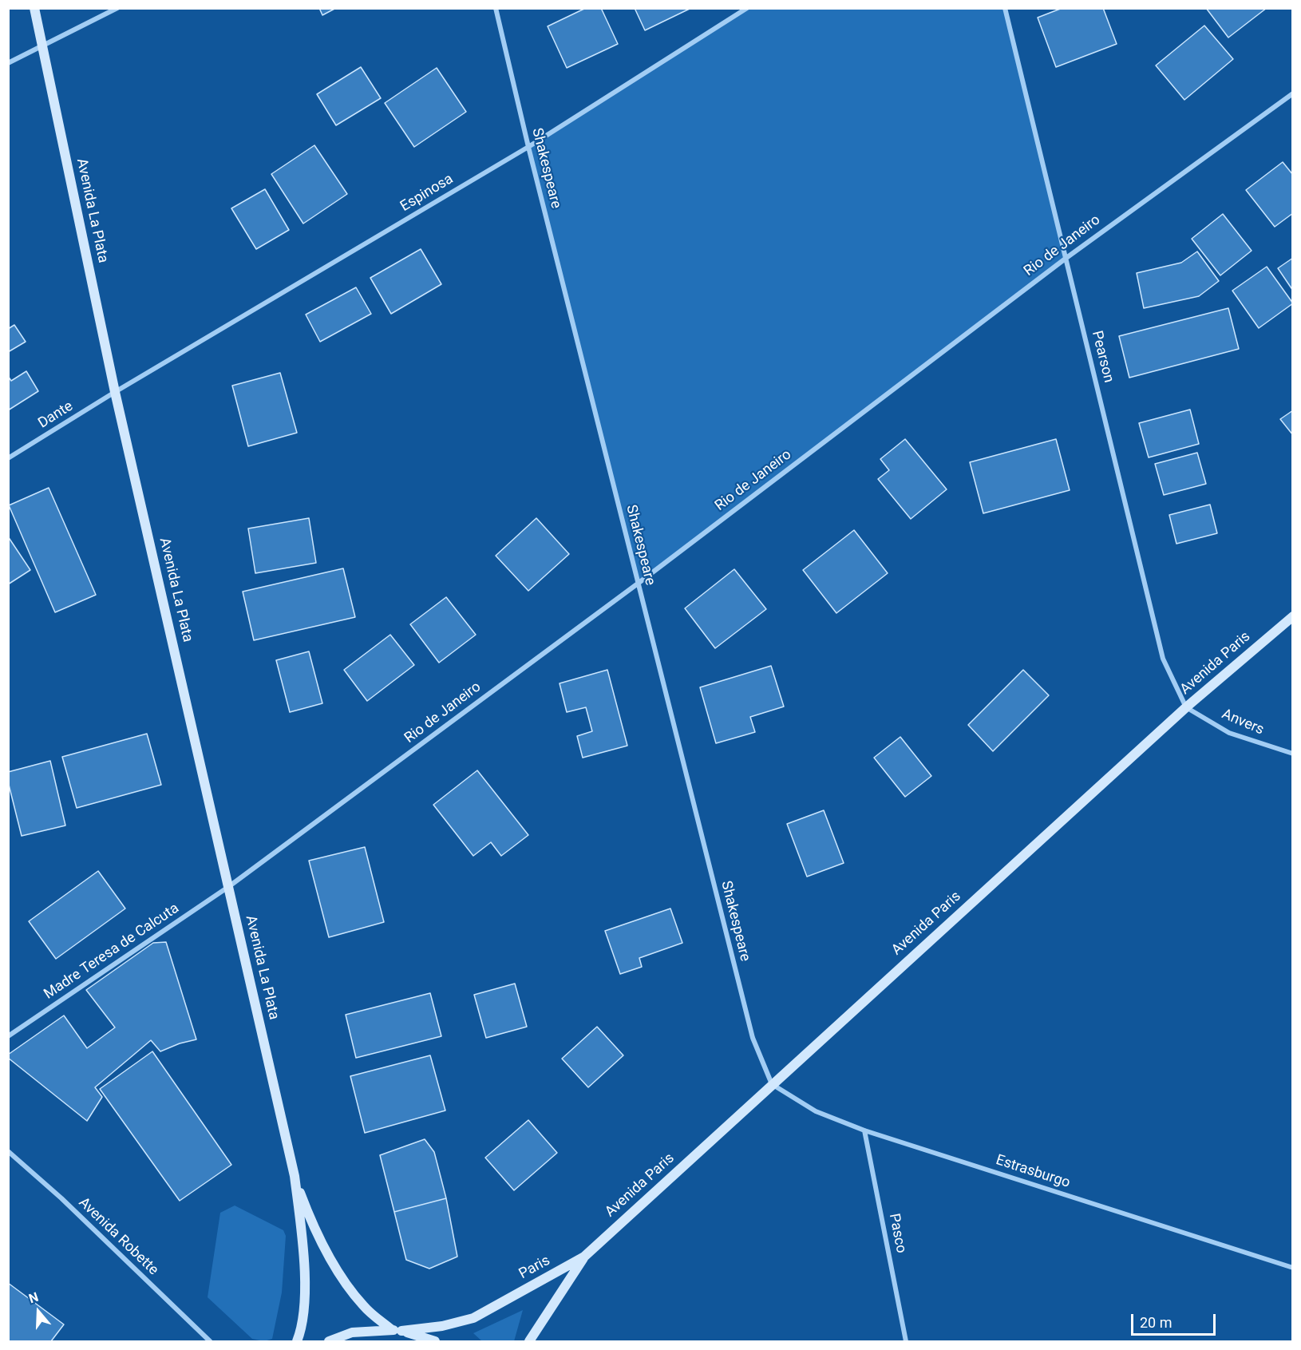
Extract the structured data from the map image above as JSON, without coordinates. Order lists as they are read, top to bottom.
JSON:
{
  "streets": {
    "main road": ["Avenida La Plata", "Avenida Paris", "Paris"],
    "street": [
      "Shakespeare",
      "Espinosa",
      "Rio de Janeiro",
      "Pearson",
      "Dante",
      "Anvers",
      "Madre Teresa de Calcuta",
      "Estrasburgo",
      "Pasco",
      "Avenida Robette"
    ]
  },
  "crossings": [
    ["Shakespeare", "Espinosa"],
    ["Shakespeare", "Rio de Janeiro"],
    ["Shakespeare", "Avenida Paris"],
    ["Shakespeare", "Estrasburgo"],
    ["Espinosa", "Avenida La Plata"],
    ["Espinosa", "Dante"],
    ["Avenida La Plata", "Rio de Janeiro"],
    ["Avenida La Plata", "Dante"],
    ["Avenida La Plata", "Madre Teresa de Calcuta"],
    ["Rio de Janeiro", "Pearson"],
    ["Rio de Janeiro", "Madre Teresa de Calcuta"],
    ["Pearson", "Avenida Paris"],
    ["Pearson", "Anvers"],
    ["Avenida Paris", "Anvers"],
    ["Avenida Paris", "Estrasburgo"],
    ["Avenida Paris", "Paris"],
    ["Estrasburgo", "Pasco"]
  ],
  "scale_bar": "20 m",
  "north": "top"
}
